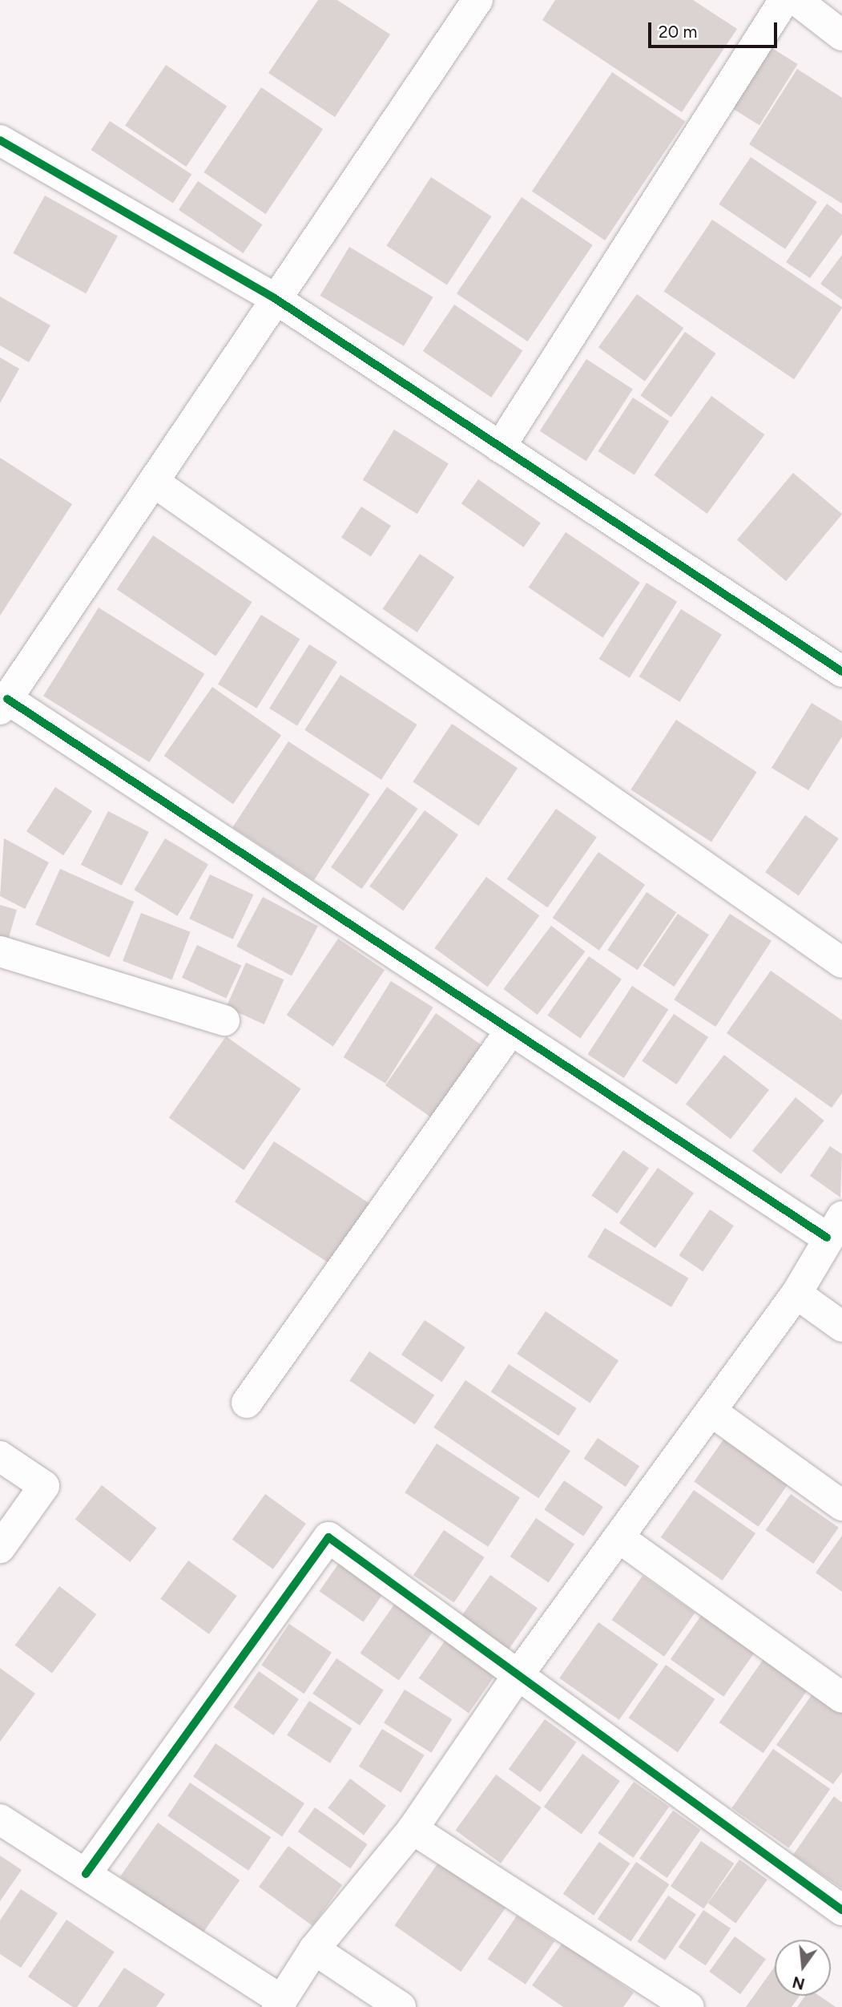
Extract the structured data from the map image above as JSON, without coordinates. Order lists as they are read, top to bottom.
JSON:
{
  "scale_bar": "20 m",
  "north": "bottom"
}
